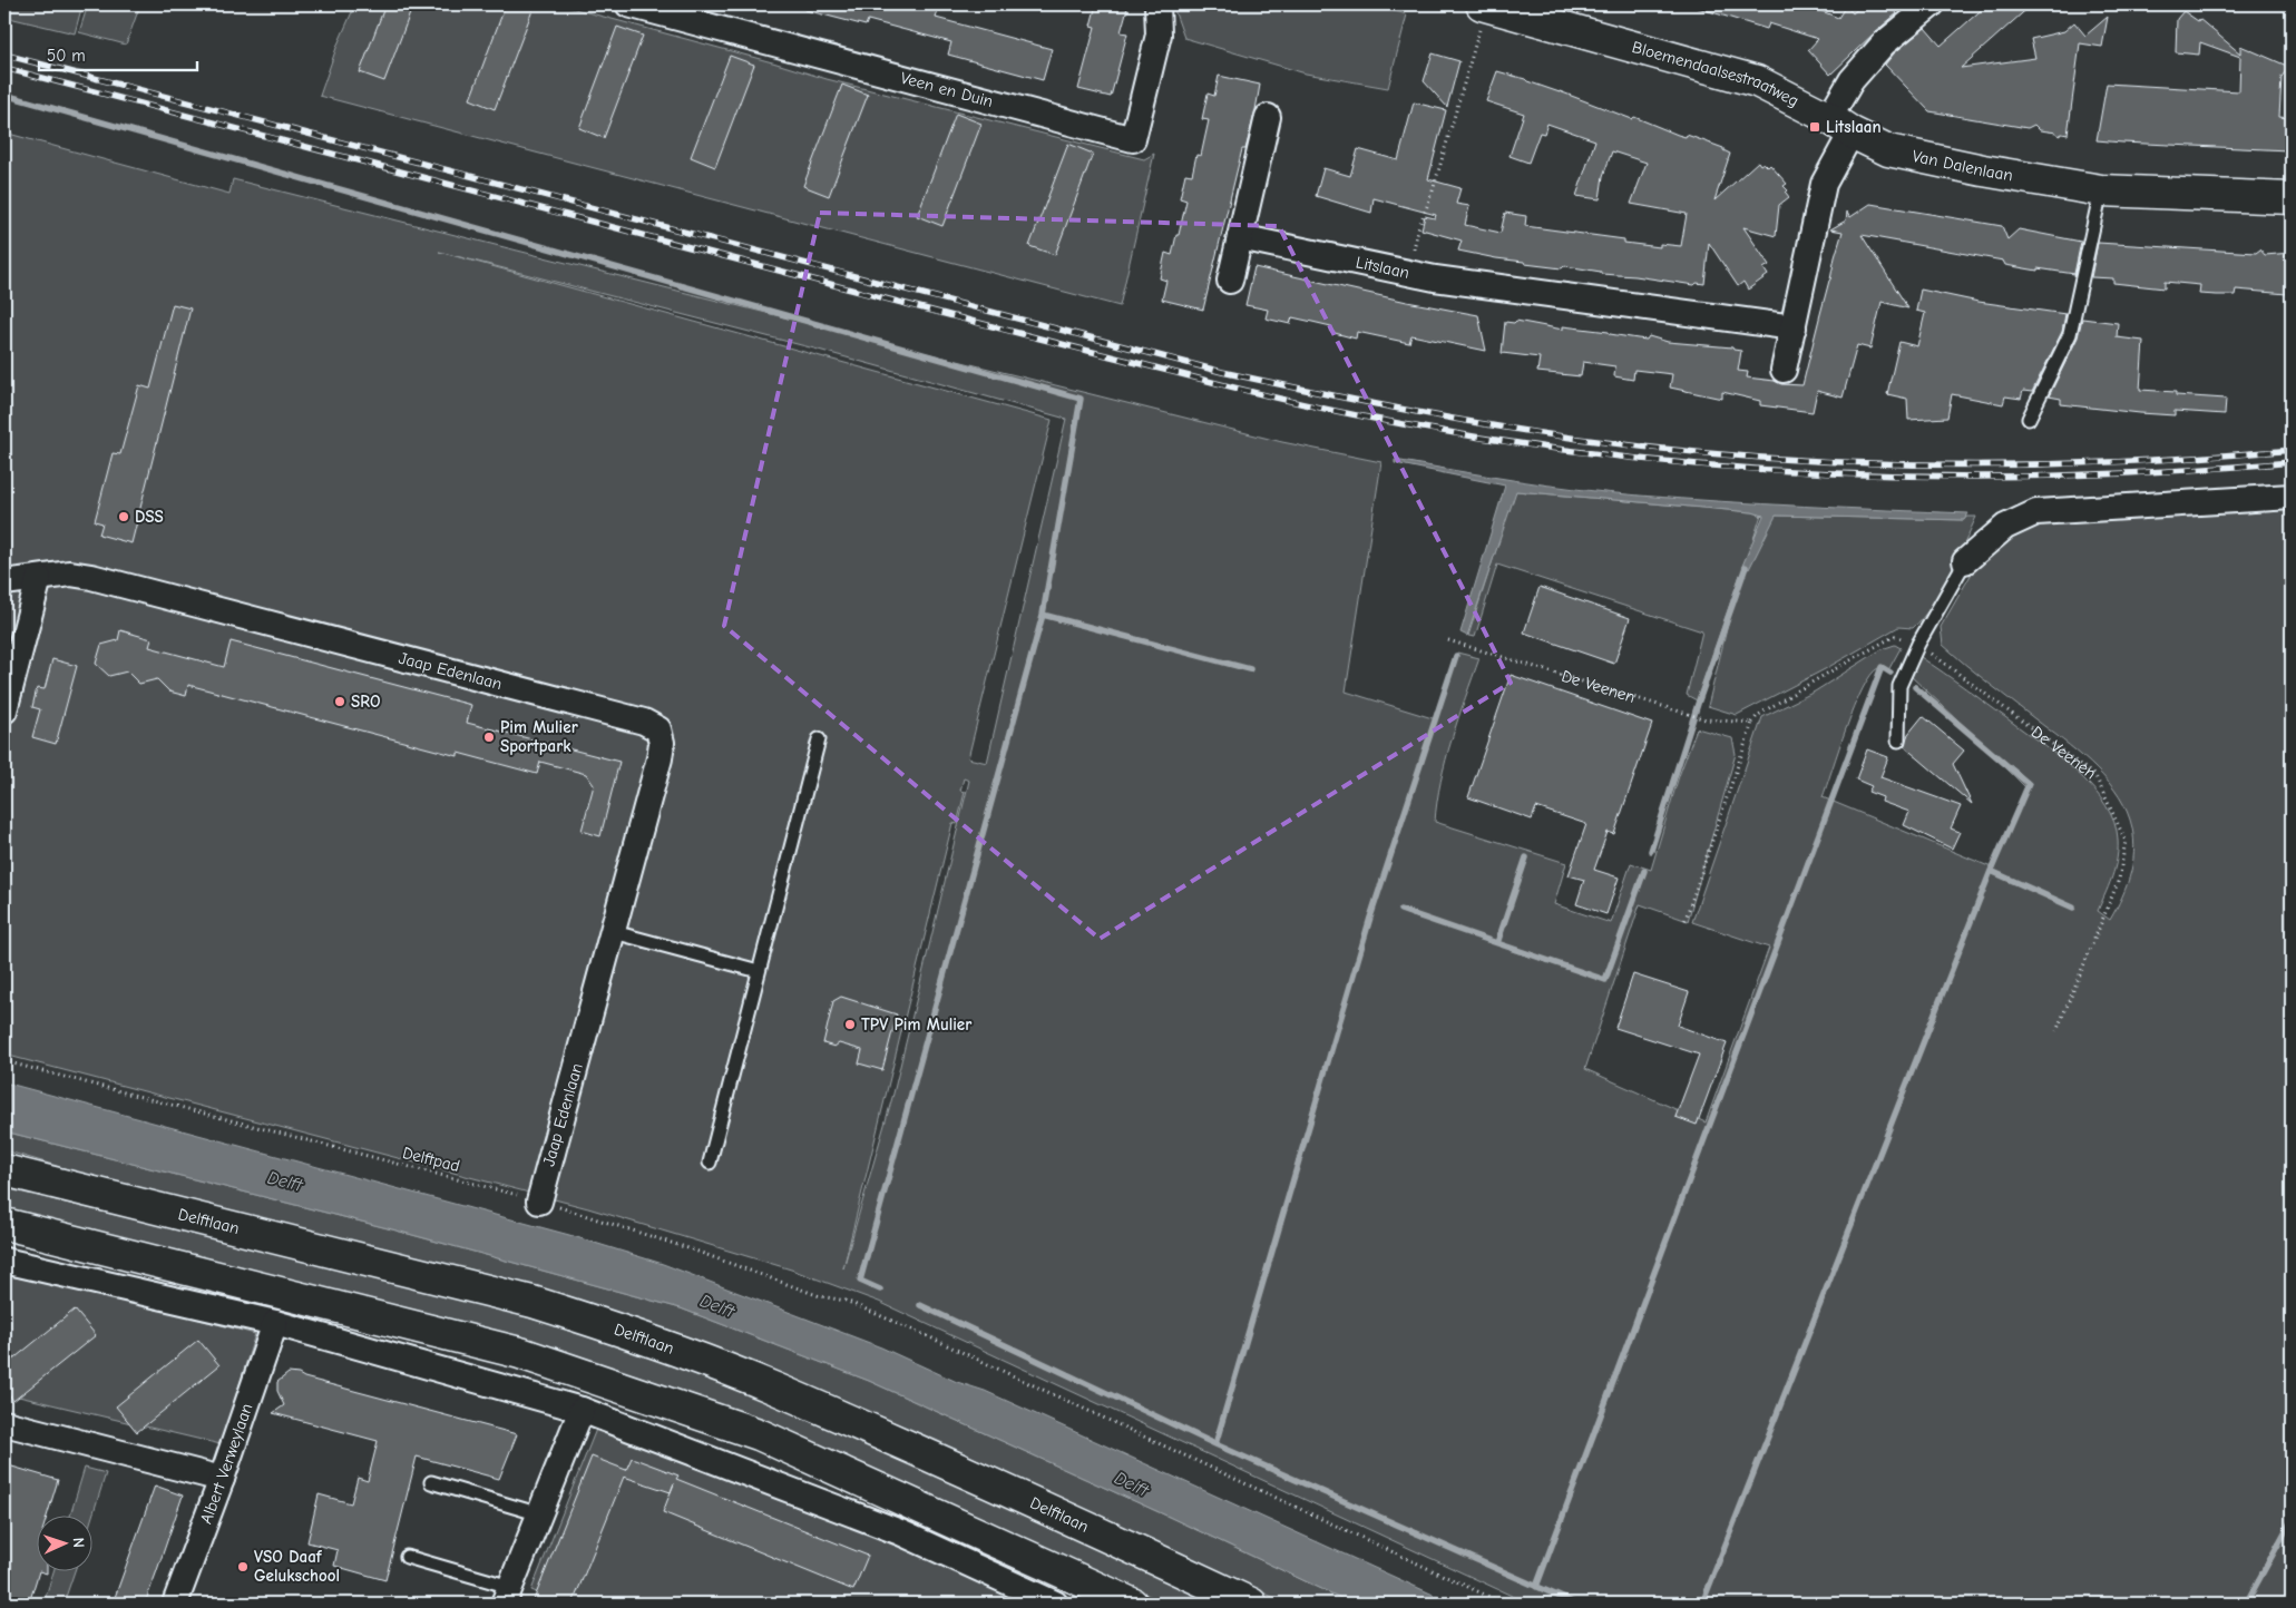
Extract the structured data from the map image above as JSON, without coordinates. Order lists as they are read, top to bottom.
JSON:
{
  "streets": {
    "main road": ["Bloemendaalsestraatweg", "Van Dalenlaan", "Delftlaan"],
    "street": [
      "Veen en Duin",
      "Litslaan",
      "Jaap Edenlaan",
      "Albert Verweylaan"
    ],
    "path": ["De Veenen", "Delftpad"]
  },
  "crossings": [
    ["Bloemendaalsestraatweg", "Van Dalenlaan"],
    ["Jaap Edenlaan", "Delftpad"]
  ],
  "water": ["Delft"],
  "places": {
    "transit": ["Litslaan"],
    "other": [
      "DSS",
      "SRO",
      "Pim Mulier Sportpark",
      "TPV Pim Mulier",
      "VSO Daaf Gelukschool"
    ]
  },
  "scale_bar": "50 m",
  "north": "right"
}
